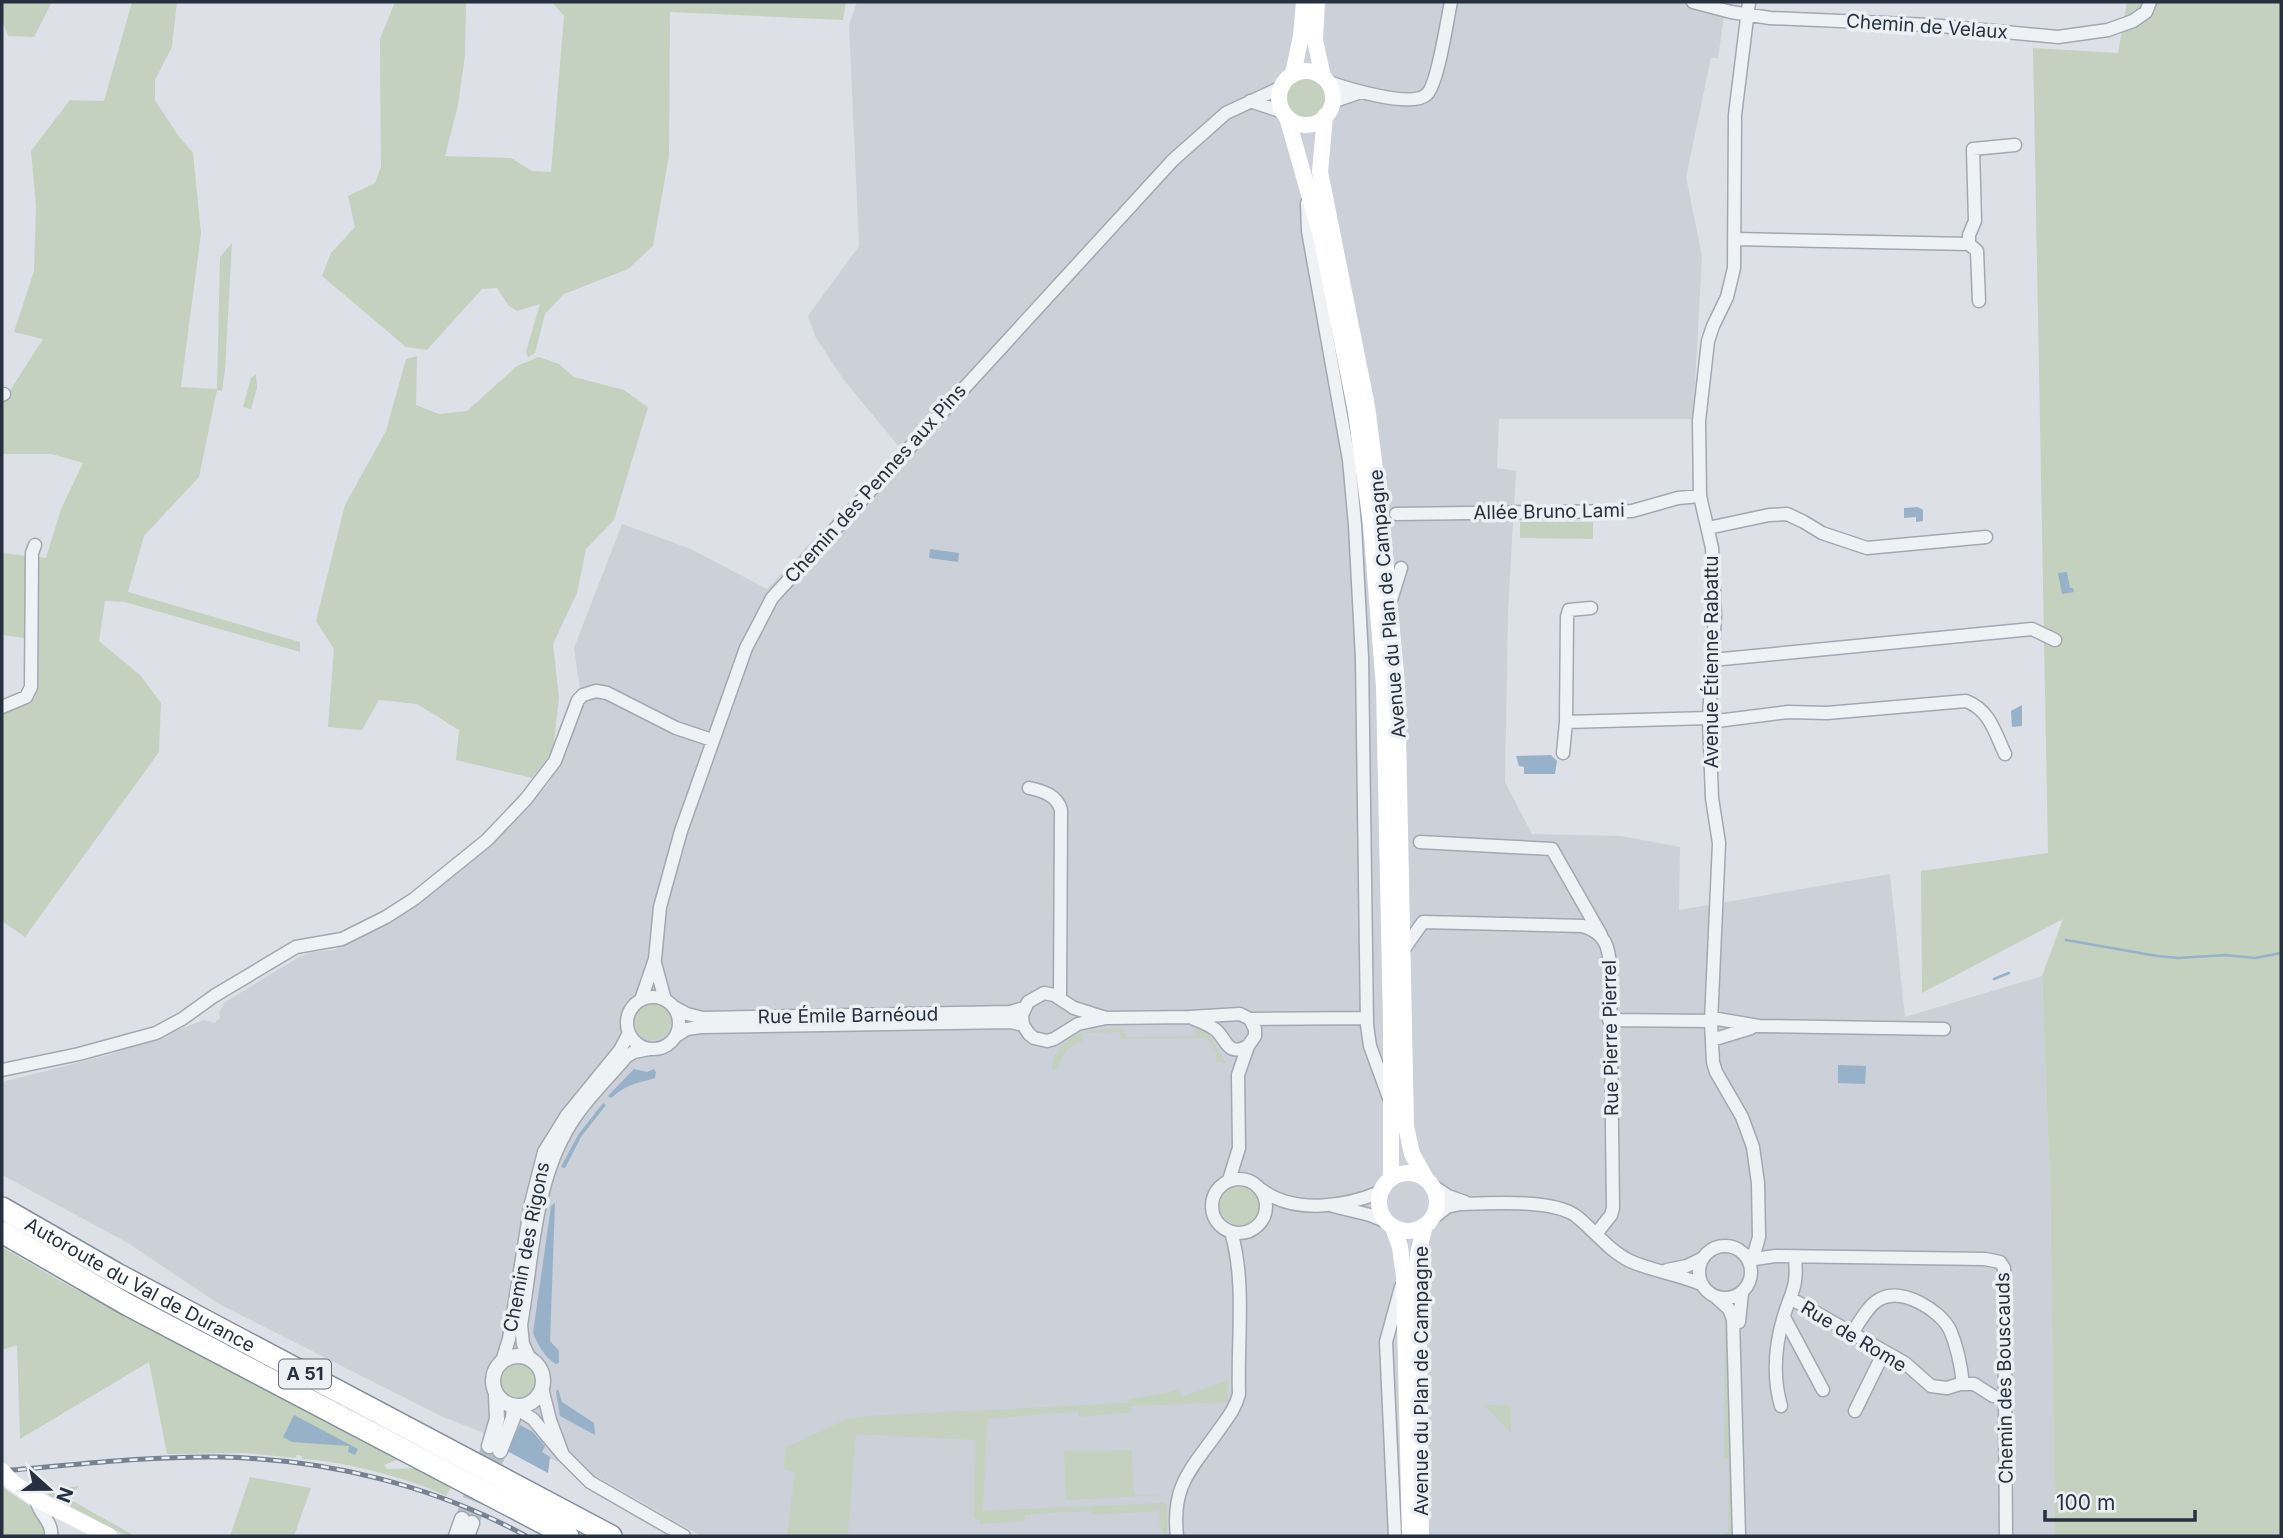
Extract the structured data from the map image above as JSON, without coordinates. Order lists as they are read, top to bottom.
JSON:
{
  "streets": {
    "highway": ["Autoroute du Val de Durance", "A 51"],
    "main road": ["Avenue du Plan de Campagne"],
    "street": [
      "Chemin de Velaux",
      "Chemin des Pennes aux Pins",
      "Allée Bruno Lami",
      "Avenue Étienne Rabattu",
      "Rue Émile Barnéoud",
      "Rue Pierre Pierrel",
      "Chemin des Rigons",
      "Rue de Rome",
      "Chemin des Bouscauds"
    ]
  },
  "crossings": [
    ["Chemin de Velaux", "Avenue Étienne Rabattu"],
    ["Chemin des Pennes aux Pins", "Avenue du Plan de Campagne"],
    ["Chemin des Pennes aux Pins", "Rue Émile Barnéoud"],
    ["Chemin des Pennes aux Pins", "Chemin des Rigons"],
    ["Allée Bruno Lami", "Avenue Étienne Rabattu"],
    ["Avenue du Plan de Campagne", "Rue Pierre Pierrel"],
    ["Avenue Étienne Rabattu", "Chemin des Bouscauds"],
    ["Rue Émile Barnéoud", "Chemin des Rigons"]
  ],
  "scale_bar": "100 m",
  "north": "right"
}
